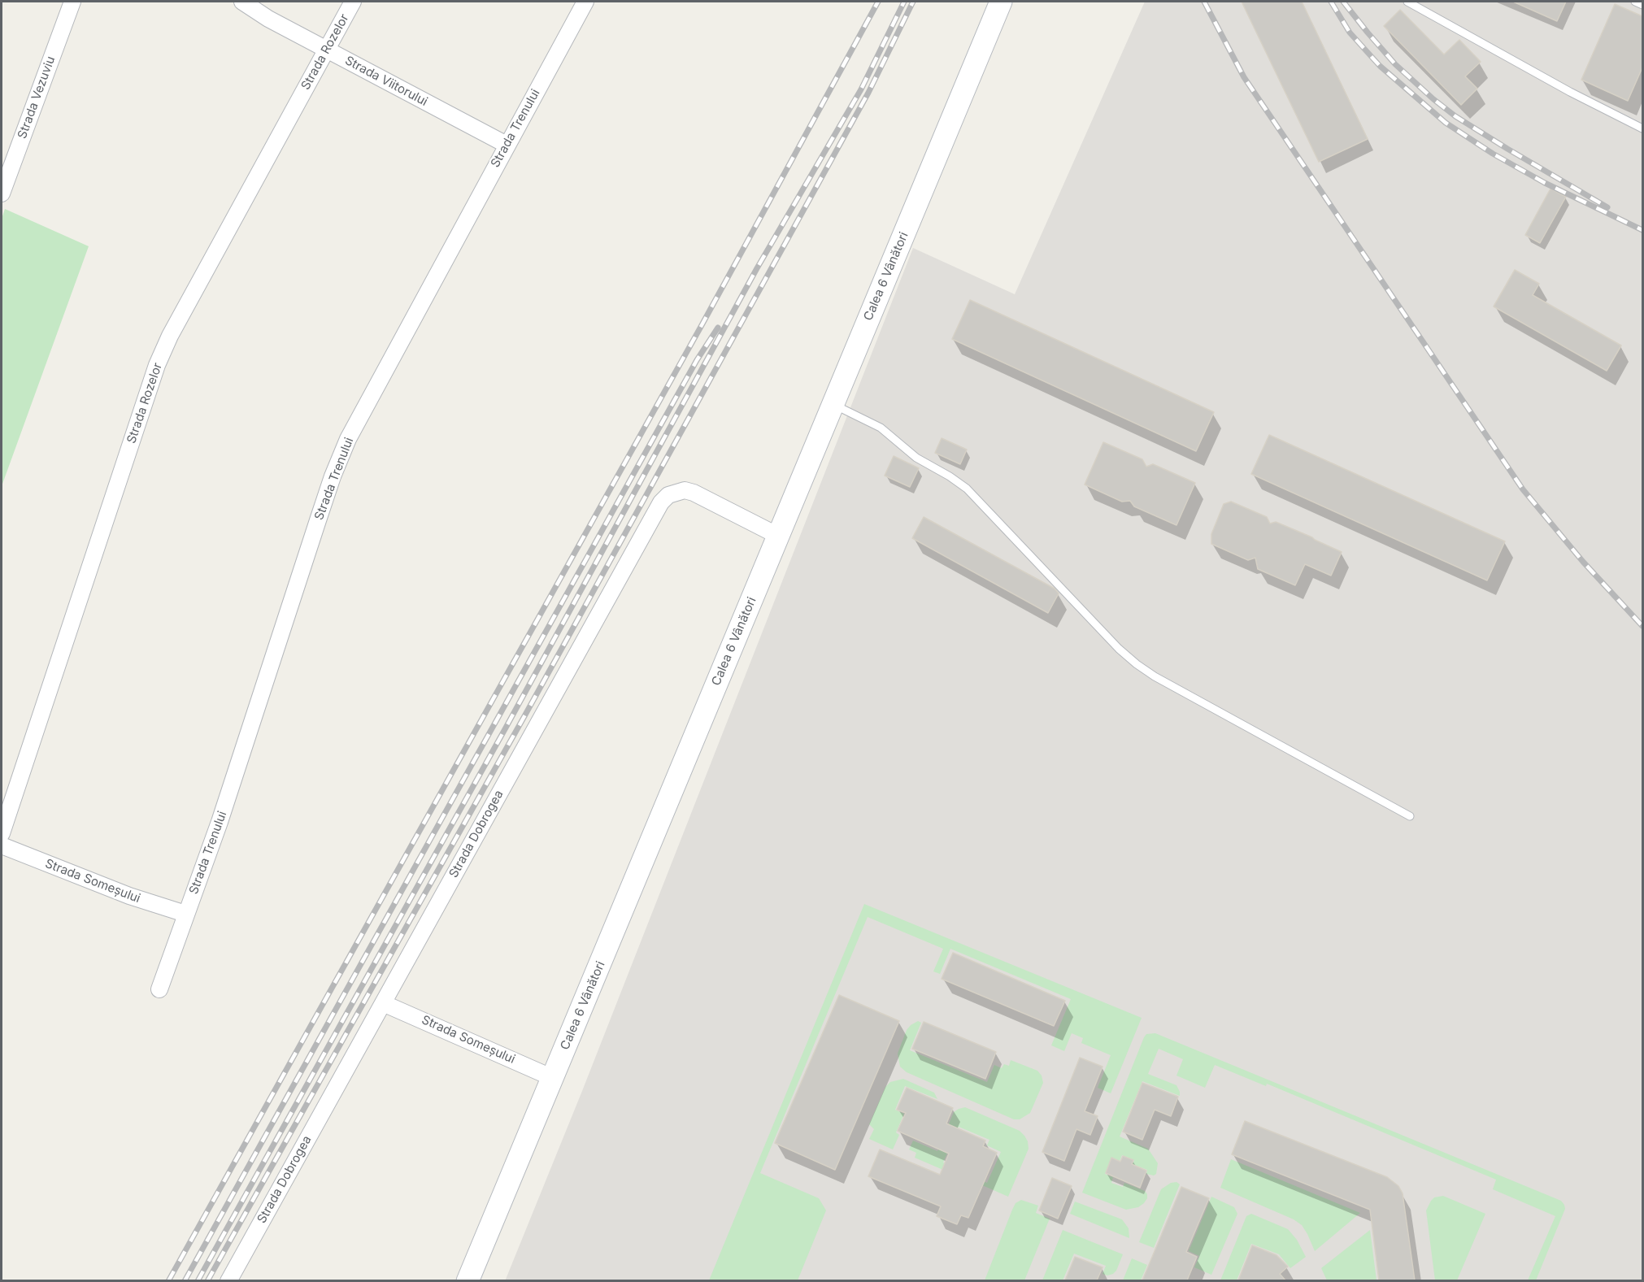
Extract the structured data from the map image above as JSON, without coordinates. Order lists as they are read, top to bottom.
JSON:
{
  "streets": {
    "main road": ["Calea 6 Vânători"],
    "street": [
      "Strada Rozelor",
      "Strada Viitorului",
      "Strada Vezuviu",
      "Strada Trenului",
      "Strada Dobrogea",
      "Strada Someșului"
    ]
  },
  "crossings": [
    ["Strada Rozelor", "Strada Viitorului"],
    ["Strada Viitorului", "Strada Trenului"],
    ["Strada Trenului", "Strada Someșului"],
    ["Calea 6 Vânători", "Strada Dobrogea"],
    ["Calea 6 Vânători", "Strada Someșului"],
    ["Strada Dobrogea", "Strada Someșului"]
  ]
}
